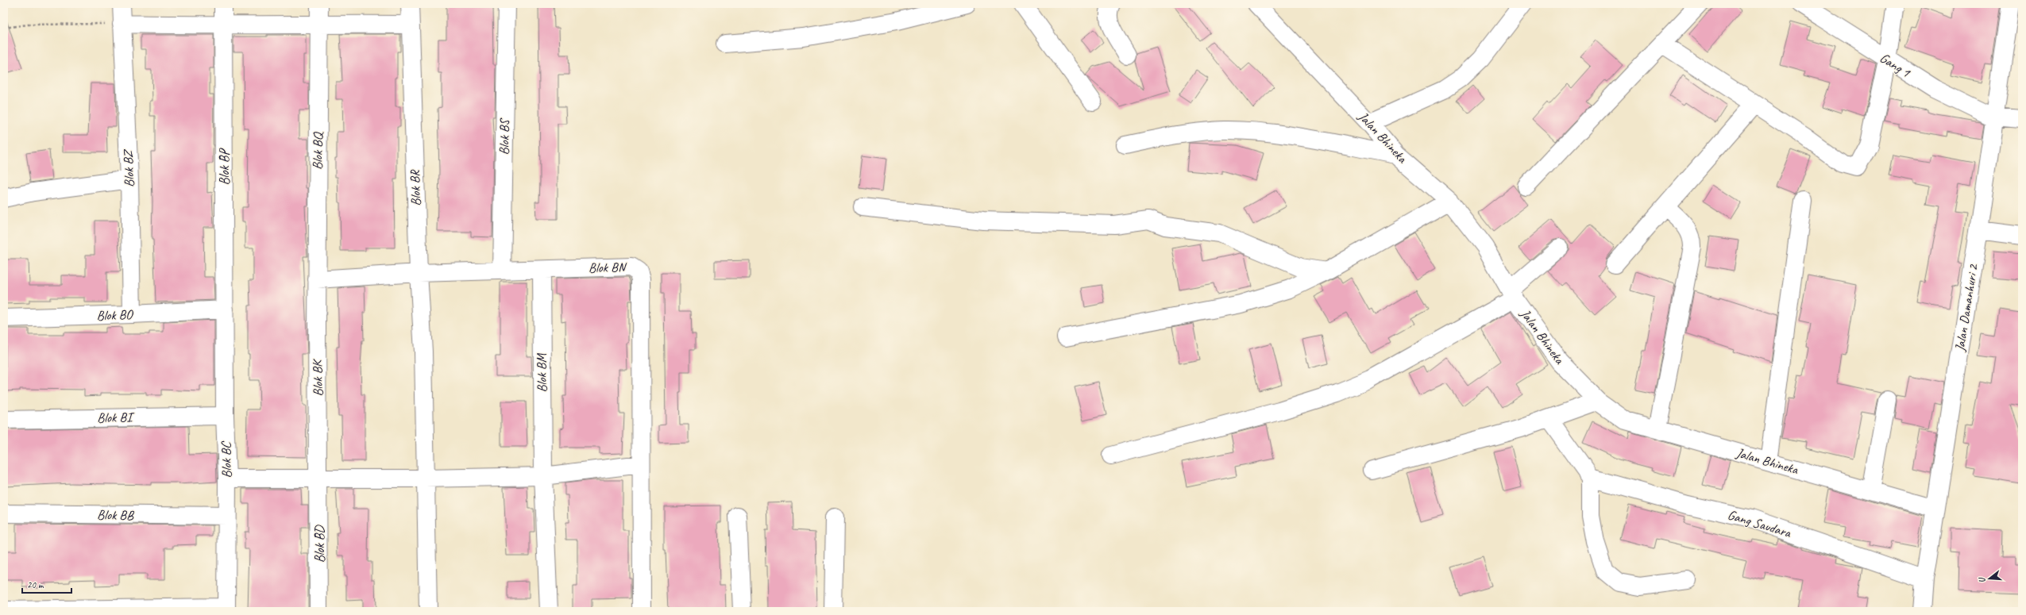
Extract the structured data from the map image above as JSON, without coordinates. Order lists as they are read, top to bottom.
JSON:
{
  "streets": {
    "street": [
      "Gang 1",
      "Blok BS",
      "Jalan Bhineka",
      "Blok BQ",
      "Blok BP",
      "Blok BZ",
      "Blok BR",
      "Blok BN",
      "Jalan Damanhuri 2",
      "Blok BO",
      "Blok BM",
      "Blok BK",
      "Blok BI",
      "Blok BC",
      "Blok BB",
      "Gang Saudara",
      "Blok BD"
    ]
  },
  "crossings": [
    ["Gang 1", "Jalan Damanhuri 2"],
    ["Blok BS", "Blok BN"],
    ["Jalan Bhineka", "Jalan Damanhuri 2"],
    ["Blok BQ", "Blok BN"],
    ["Blok BQ", "Blok BK"],
    ["Blok BP", "Blok BO"],
    ["Blok BP", "Blok BC"],
    ["Blok BZ", "Blok BO"],
    ["Blok BR", "Blok BN"],
    ["Blok BN", "Blok BM"],
    ["Blok BN", "Blok BK"],
    ["Jalan Damanhuri 2", "Gang Saudara"],
    ["Blok BO", "Blok BC"],
    ["Blok BK", "Blok BD"],
    ["Blok BI", "Blok BC"],
    ["Blok BC", "Blok BB"]
  ],
  "scale_bar": "20 m",
  "north": "left"
}
